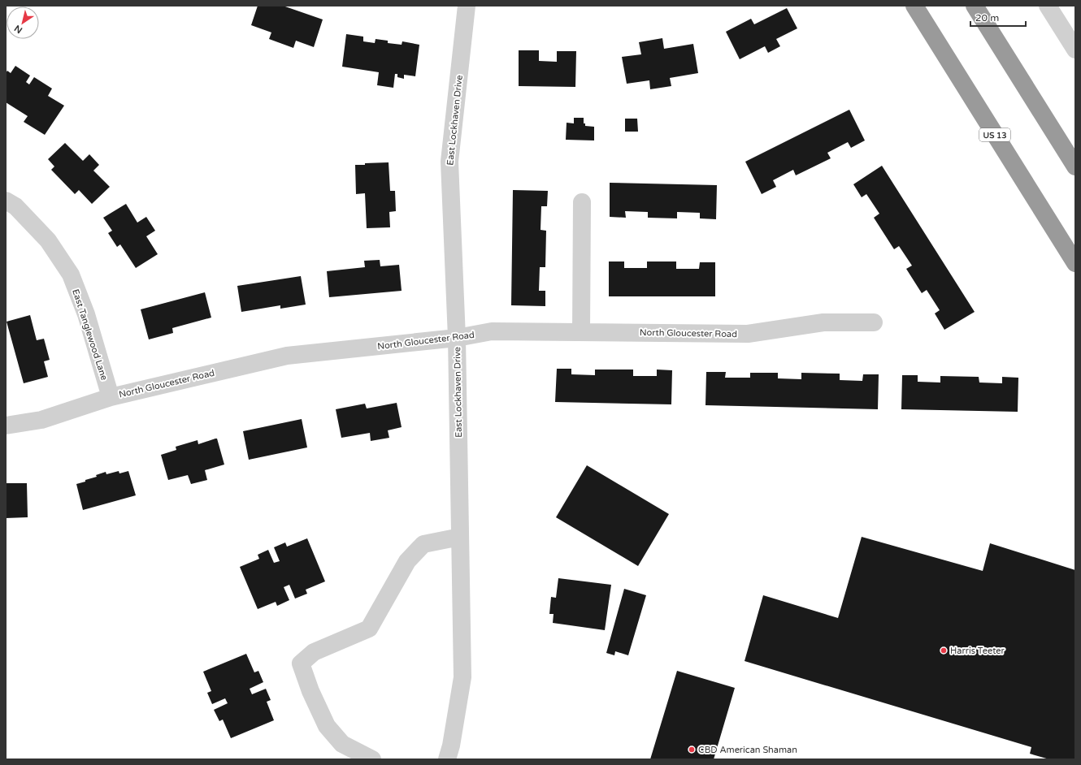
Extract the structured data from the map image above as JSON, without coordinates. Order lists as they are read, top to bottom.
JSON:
{
  "streets": {
    "highway": ["US 13"],
    "street": ["East Lockhaven Drive", "North Gloucester Road", "East Tanglewood Lane"]
  },
  "crossings": [
    ["East Lockhaven Drive", "North Gloucester Road"],
    ["North Gloucester Road", "East Tanglewood Lane"]
  ],
  "places": ["Harris Teeter", "CBD American Shaman"],
  "scale_bar": "20 m",
  "north": "bottom left"
}
